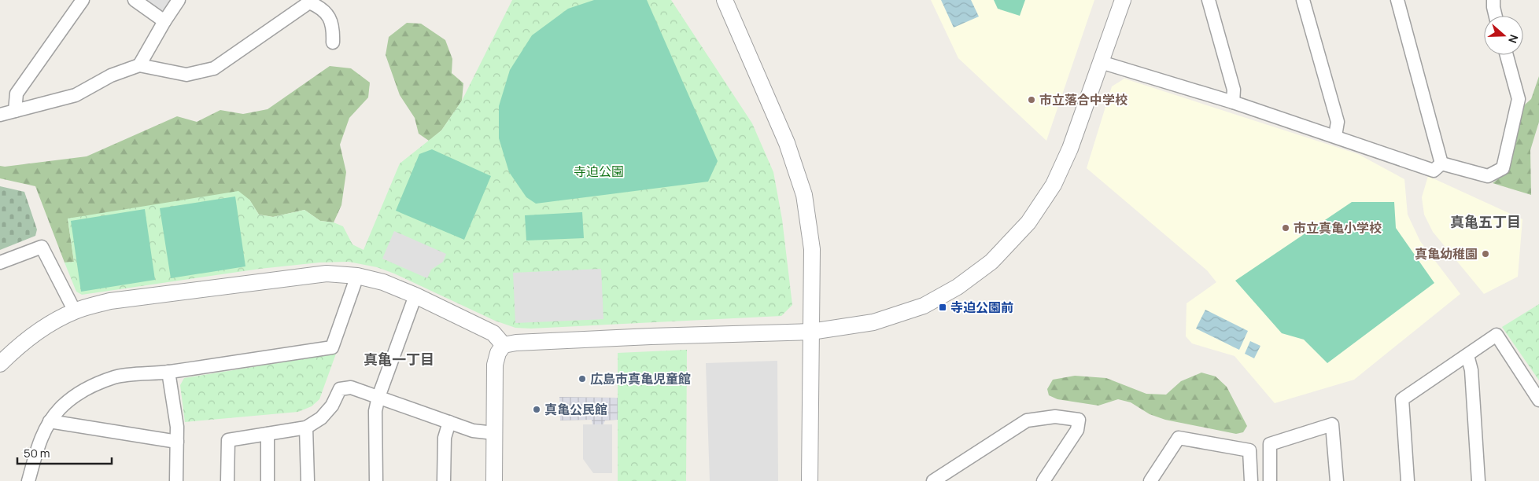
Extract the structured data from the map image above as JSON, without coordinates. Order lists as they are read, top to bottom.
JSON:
{
  "districts": ["真亀五丁目", "真亀一丁目"],
  "parks": ["寺迫公園"],
  "places": {
    "other": [
      "市立落合中学校",
      "市立真亀小学校",
      "真亀幼稚園",
      "広島市真亀児童館",
      "真亀公民館"
    ],
    "transit": ["寺迫公園前"]
  },
  "scale_bar": "50 m",
  "north": "right"
}
